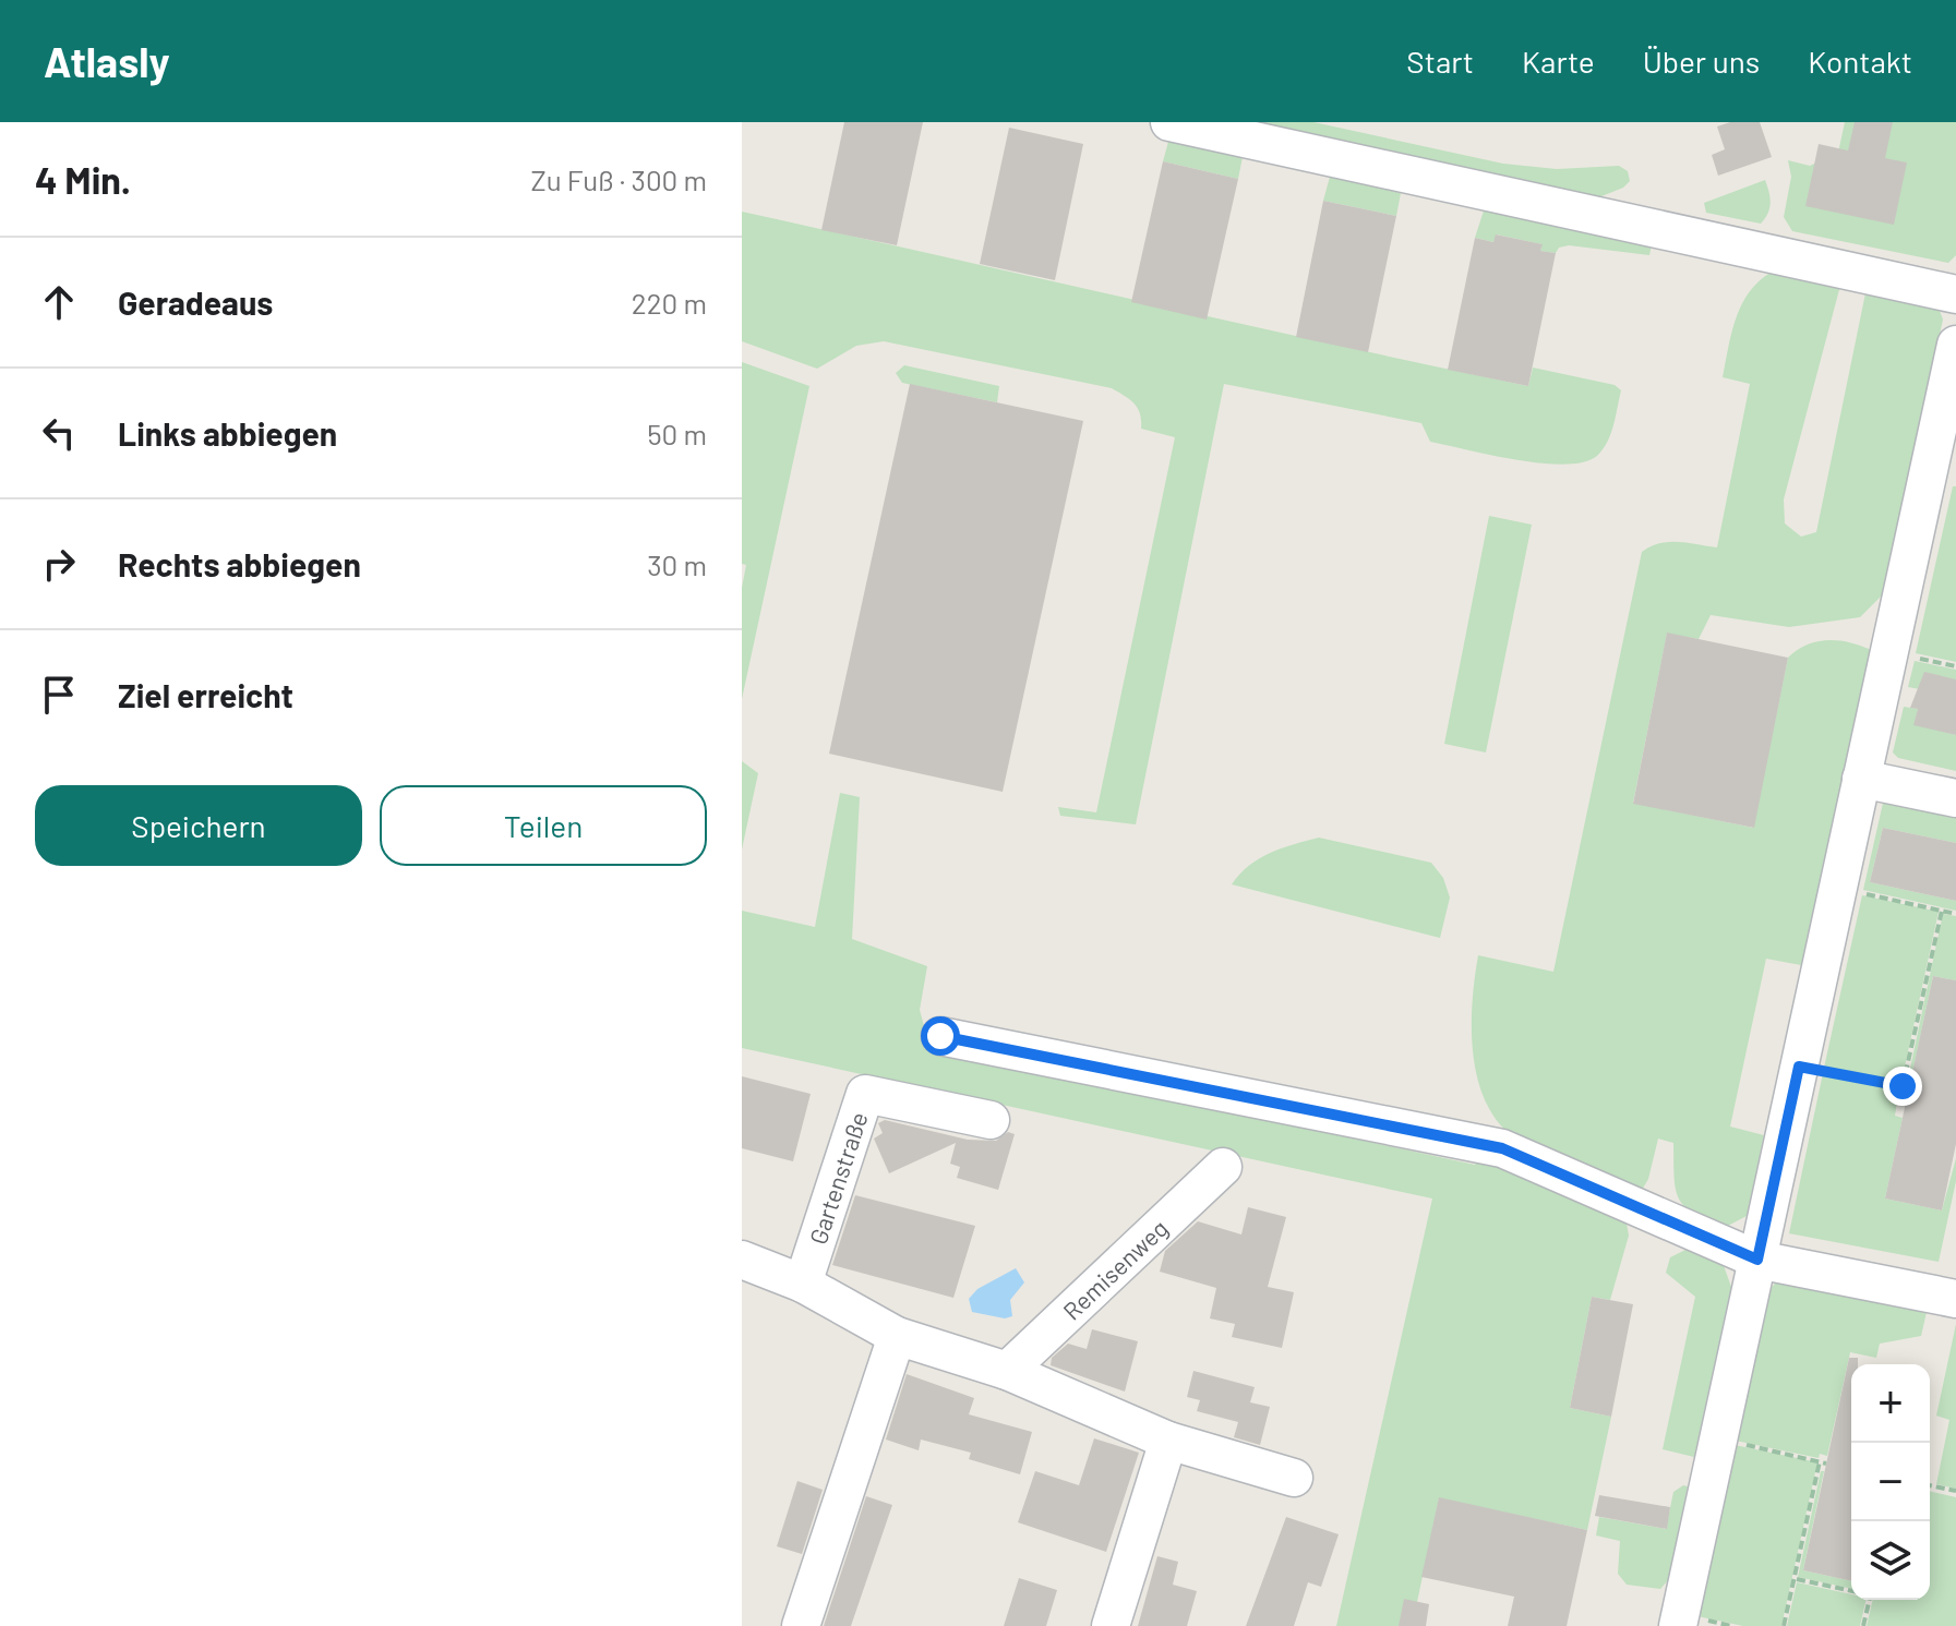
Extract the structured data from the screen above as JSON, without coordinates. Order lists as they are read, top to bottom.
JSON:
{
  "streets": {
    "street": ["Gartenstraße", "Remisenweg"]
  },
  "page": {
    "header": "Atlasly",
    "nav": [
      "Start",
      "Karte",
      "Über uns",
      "Kontakt"
    ],
    "heading": ["4 Min.", "Zu Fuß · 300 m"],
    "list": [
      ["Geradeaus", "220 m"],
      ["Links abbiegen", "50 m"],
      ["Rechts abbiegen", "30 m"],
      "Ziel erreicht"
    ],
    "buttons": ["Speichern", "Teilen"],
    "map_buttons": ["+", "−"]
  }
}
